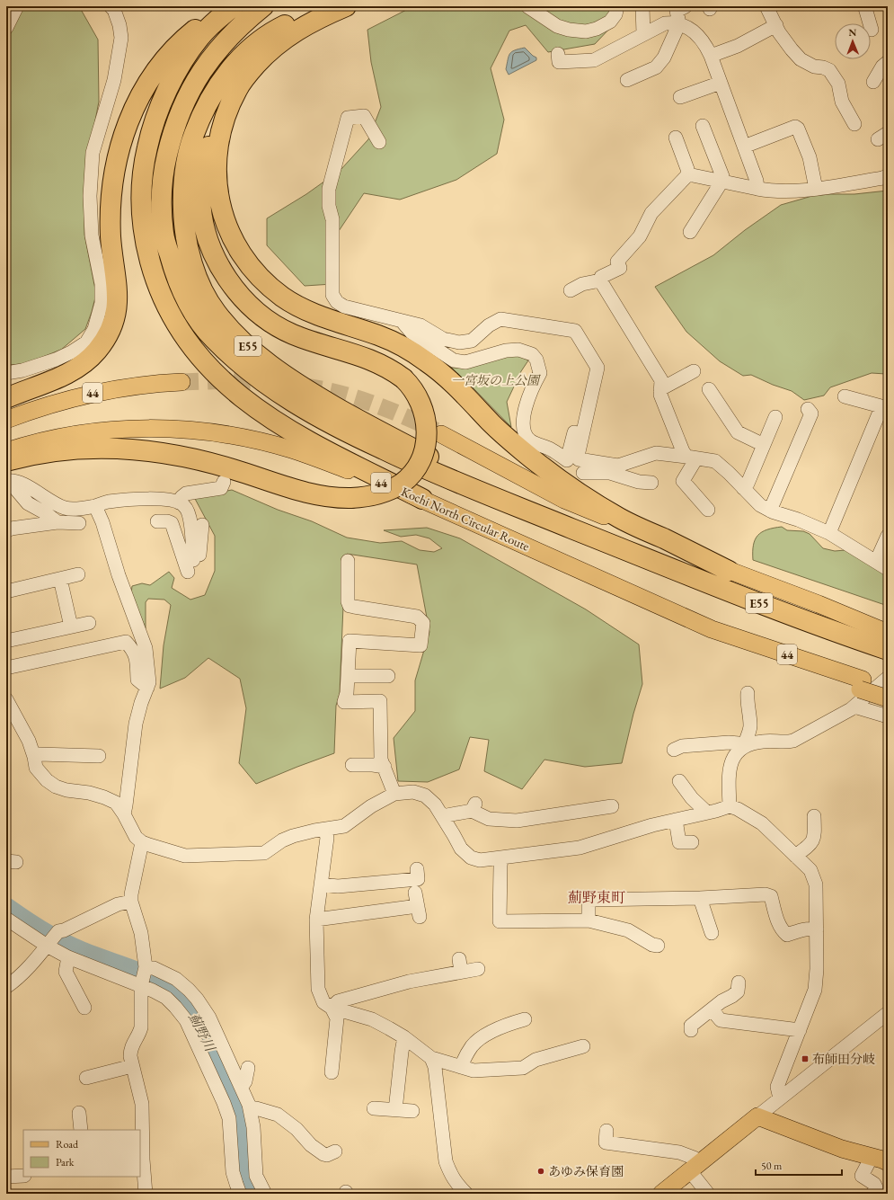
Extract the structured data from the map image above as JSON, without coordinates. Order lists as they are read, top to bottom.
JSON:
{
  "streets": {
    "highway": ["E55"],
    "main road": ["44", "Kochi North Circular Route"]
  },
  "districts": ["薊野東町"],
  "water": ["薊野川"],
  "parks": ["一宮坂の上公園"],
  "places": {
    "transit": ["布師田分岐"],
    "other": ["あゆみ保育園"]
  },
  "legend": ["Road", "Park"],
  "scale_bar": "50 m",
  "north": "top"
}
